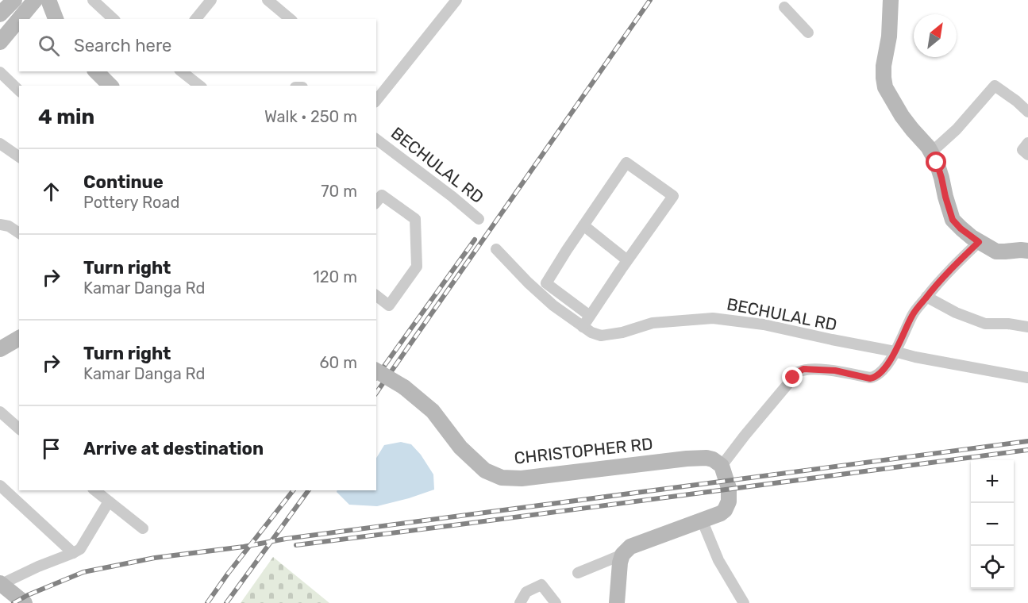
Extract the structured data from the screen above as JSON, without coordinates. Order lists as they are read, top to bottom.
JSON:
{
  "streets": {
    "street": ["BECHULAL RD", "CHRISTOPHER RD"]
  },
  "north": "top right",
  "page": {
    "search": "Search here",
    "heading": ["4 min", "Walk · 250 m"],
    "list": [
      ["Continue", "Pottery Road", "70 m"],
      ["Turn right", "Kamar Danga Rd", "120 m"],
      ["Turn right", "Kamar Danga Rd", "60 m"],
      "Arrive at destination"
    ],
    "map_buttons": ["+", "−"]
  }
}
